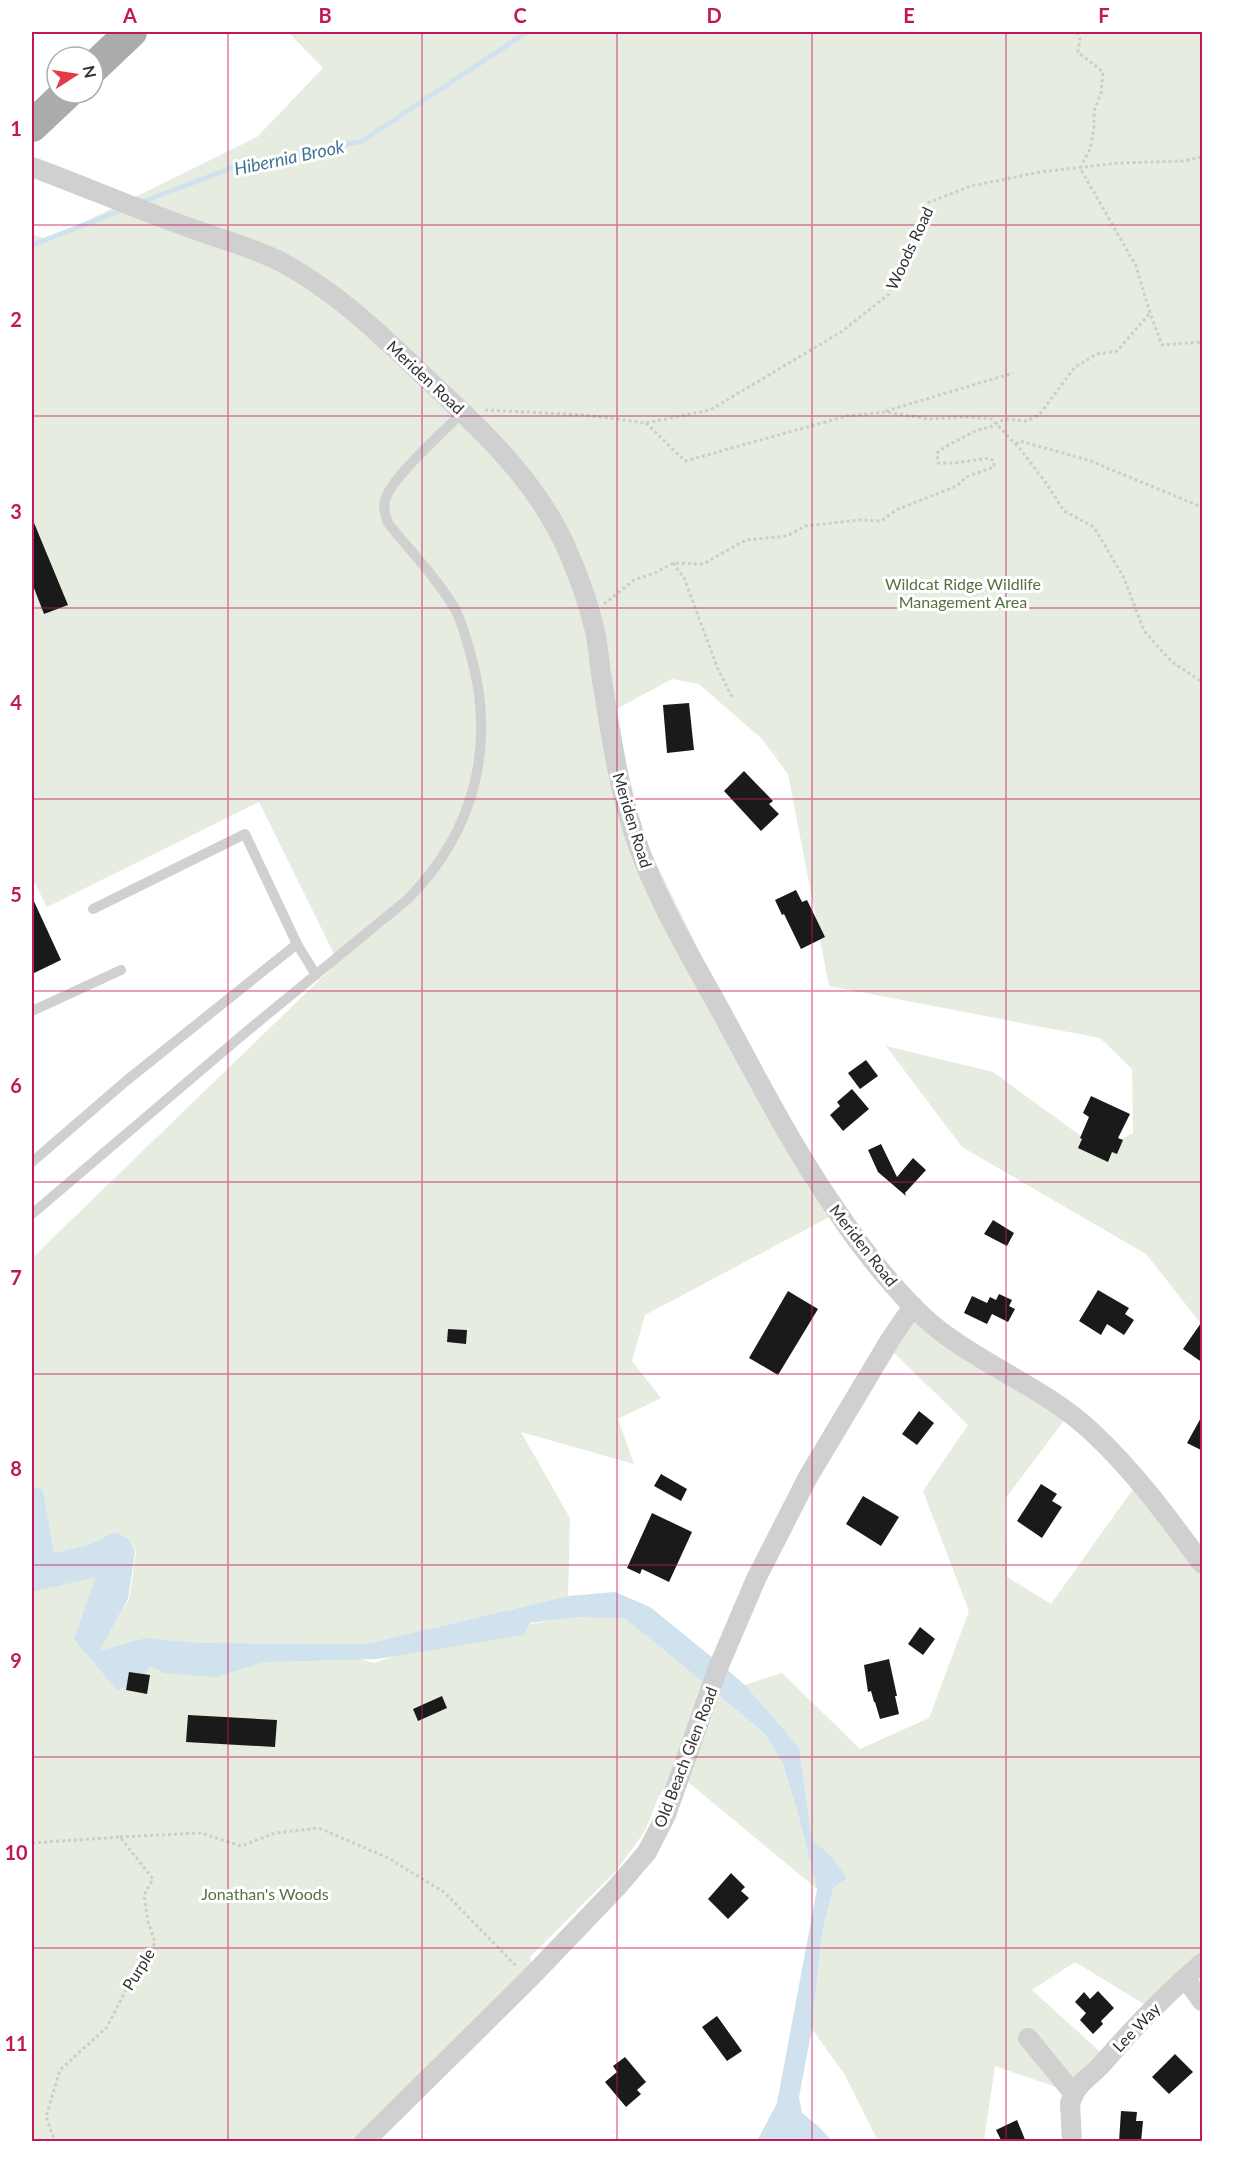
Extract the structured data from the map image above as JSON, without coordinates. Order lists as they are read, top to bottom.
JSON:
{
  "streets": {
    "street": ["Meriden Road", "Old Beach Glen Road", "Lee Way"],
    "path": ["Woods Road", "Purple"]
  },
  "crossings": [
    ["Woods Road", "Meriden Road"],
    ["Meriden Road", "Old Beach Glen Road"]
  ],
  "water": ["Hibernia Brook"],
  "parks": ["Wildcat Ridge Wildlife Management Area", "Jonathan's Woods"],
  "north": "right",
  "grid": {
    "columns": [
      "A",
      "B",
      "C",
      "D",
      "E",
      "F"
    ],
    "rows": [
      "1",
      "2",
      "3",
      "4",
      "5",
      "6",
      "7",
      "8",
      "9",
      "10",
      "11"
    ]
  }
}
